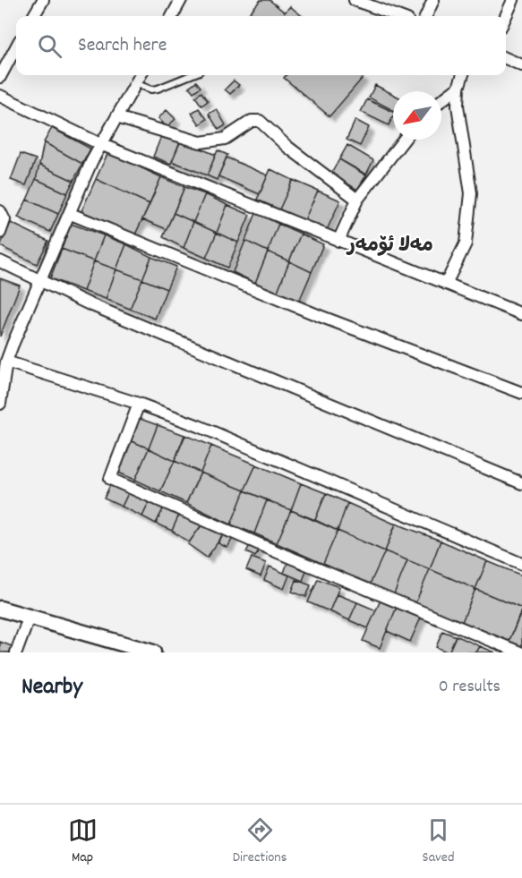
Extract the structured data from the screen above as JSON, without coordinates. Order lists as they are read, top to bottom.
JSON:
{
  "districts": ["مەلا ئۆمەر"],
  "north": "bottom left",
  "page": {
    "search": "Search here",
    "heading": ["Nearby", "0 results"],
    "nav": ["Map", "Directions", "Saved"]
  }
}
